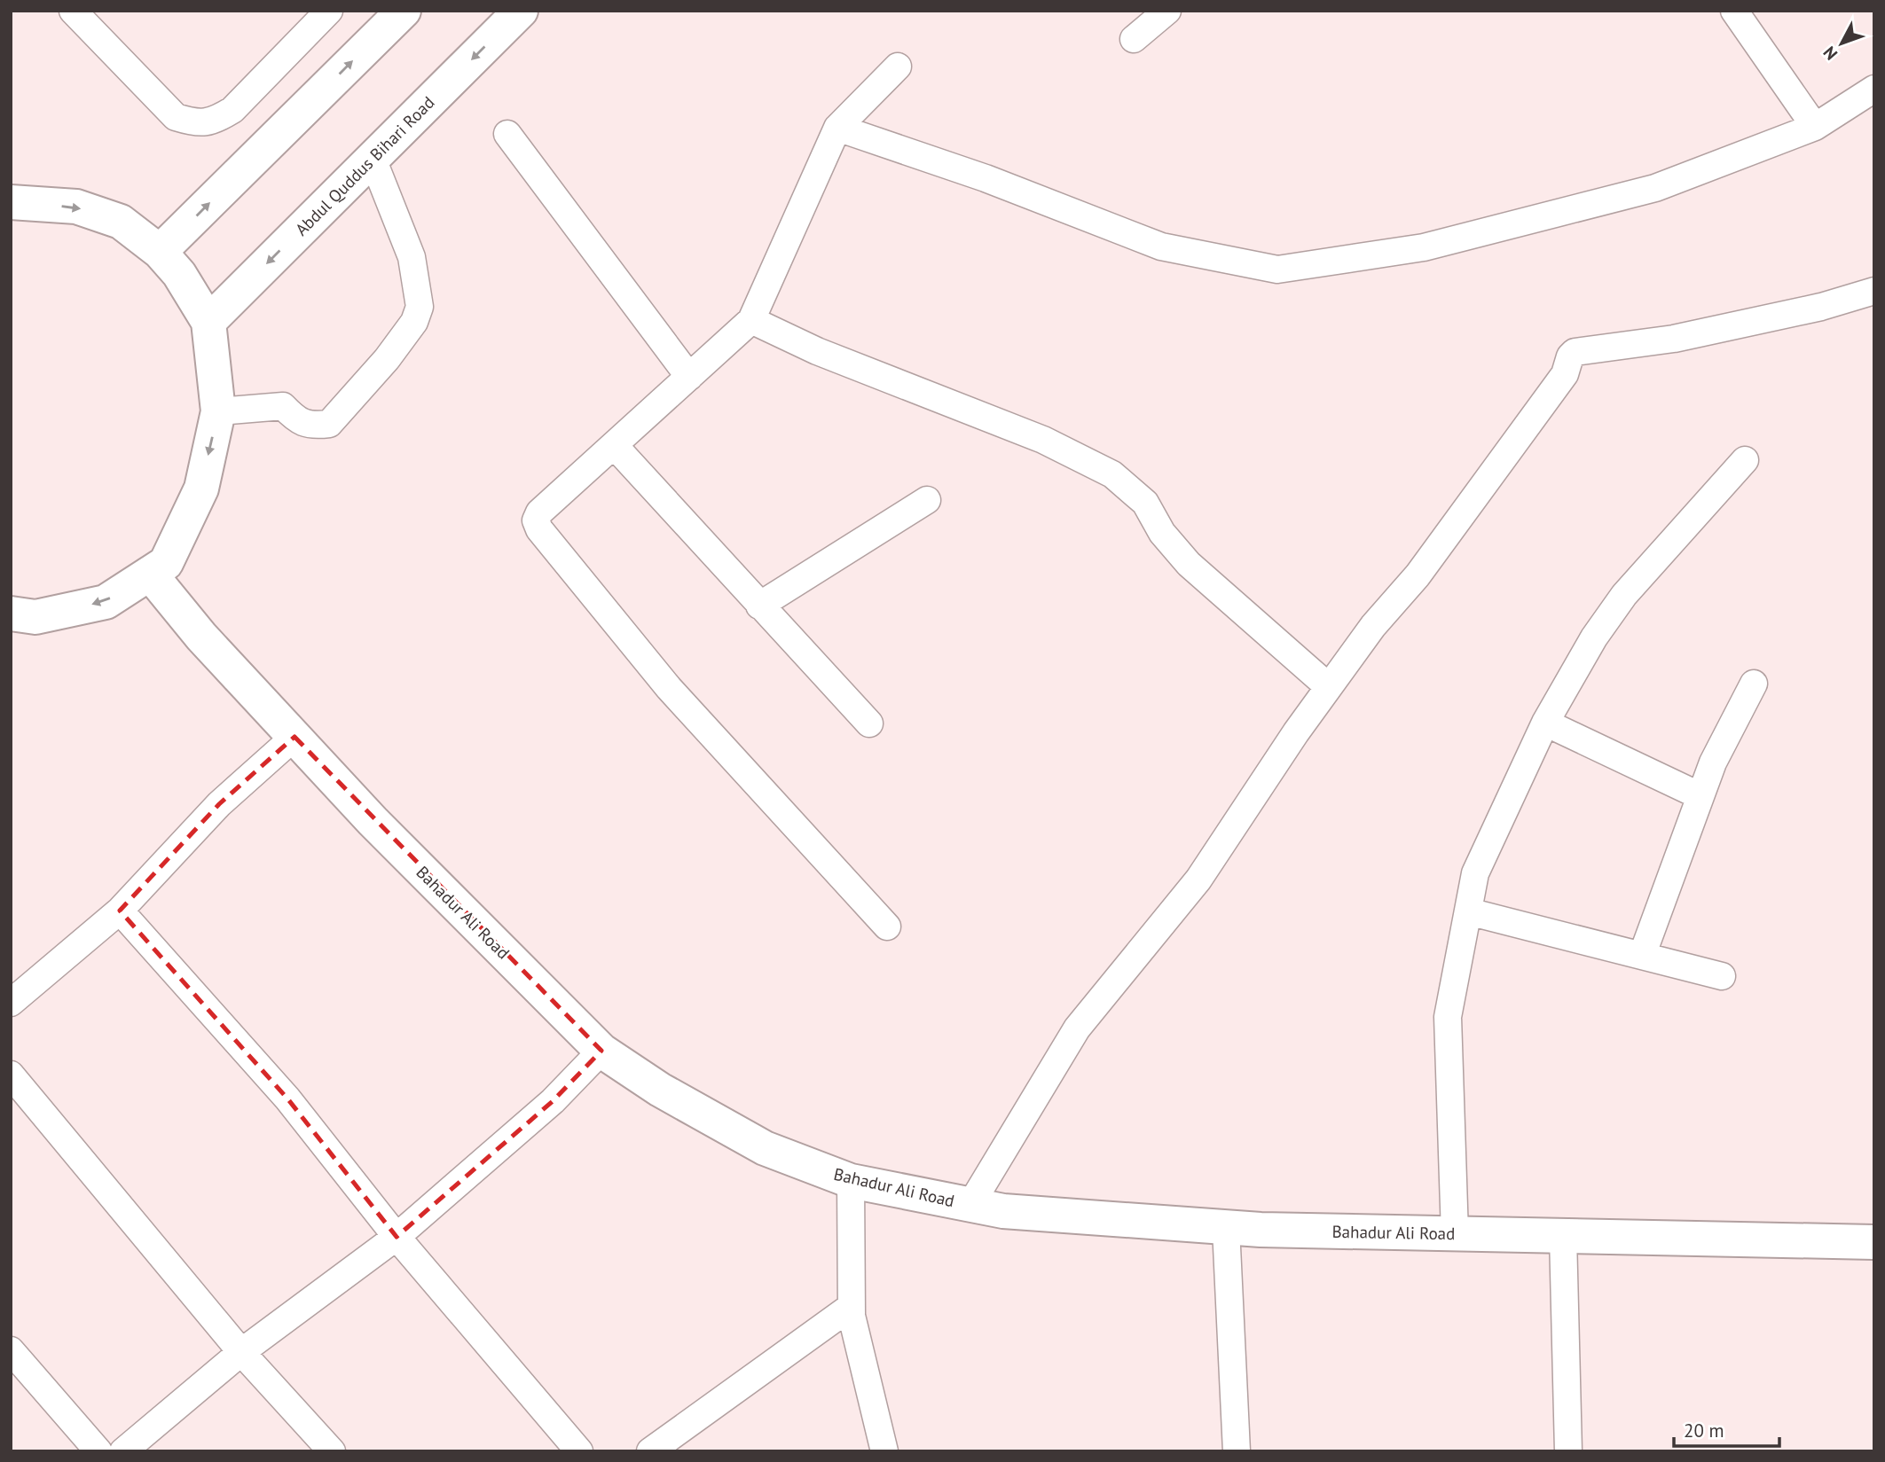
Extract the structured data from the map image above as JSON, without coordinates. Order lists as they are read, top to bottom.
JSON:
{
  "streets": {
    "street": ["Abdul Quddus Bihari Road", "Bahadur Ali Road"]
  },
  "scale_bar": "20 m",
  "north": "bottom left"
}
